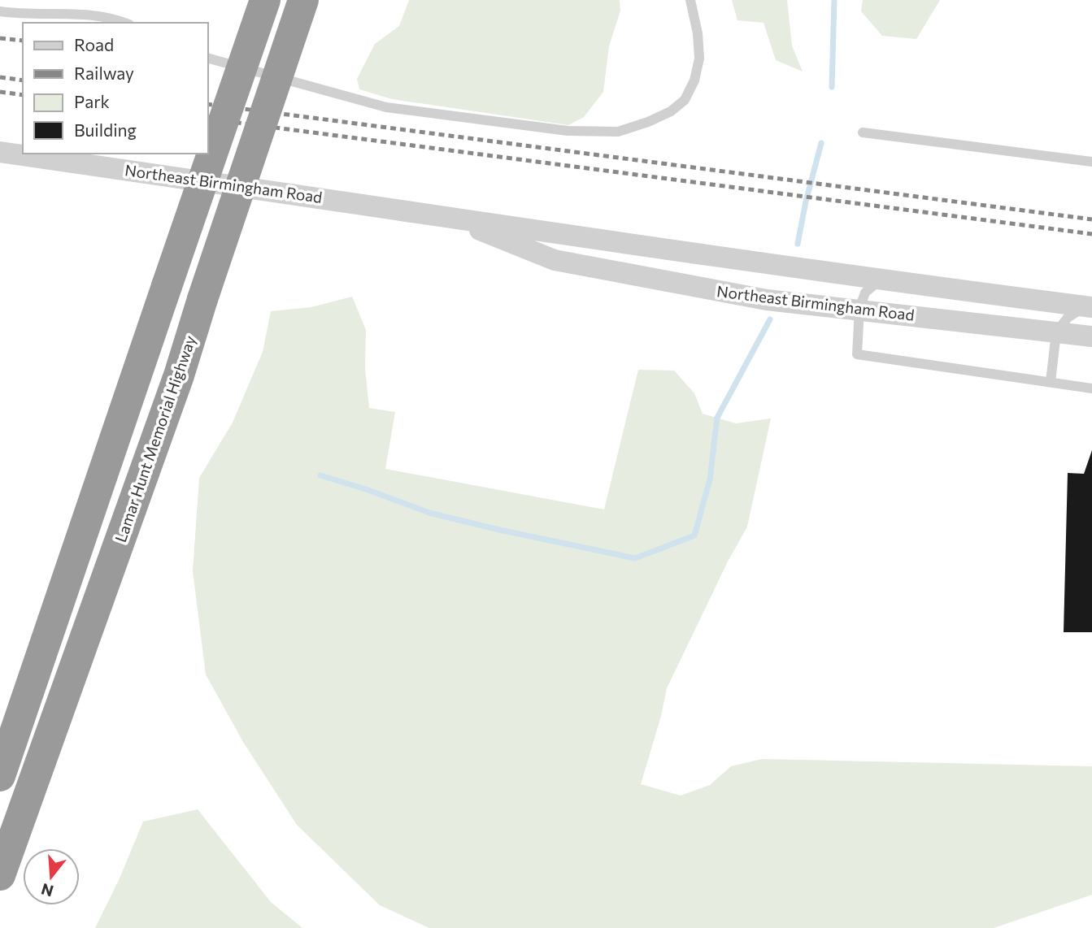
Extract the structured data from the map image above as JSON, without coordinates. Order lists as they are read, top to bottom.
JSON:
{
  "streets": {
    "highway": ["Lamar Hunt Memorial Highway"],
    "street": ["Northeast Birmingham Road"]
  },
  "legend": [
    "Road",
    "Railway",
    "Park",
    "Building"
  ],
  "north": "bottom"
}
